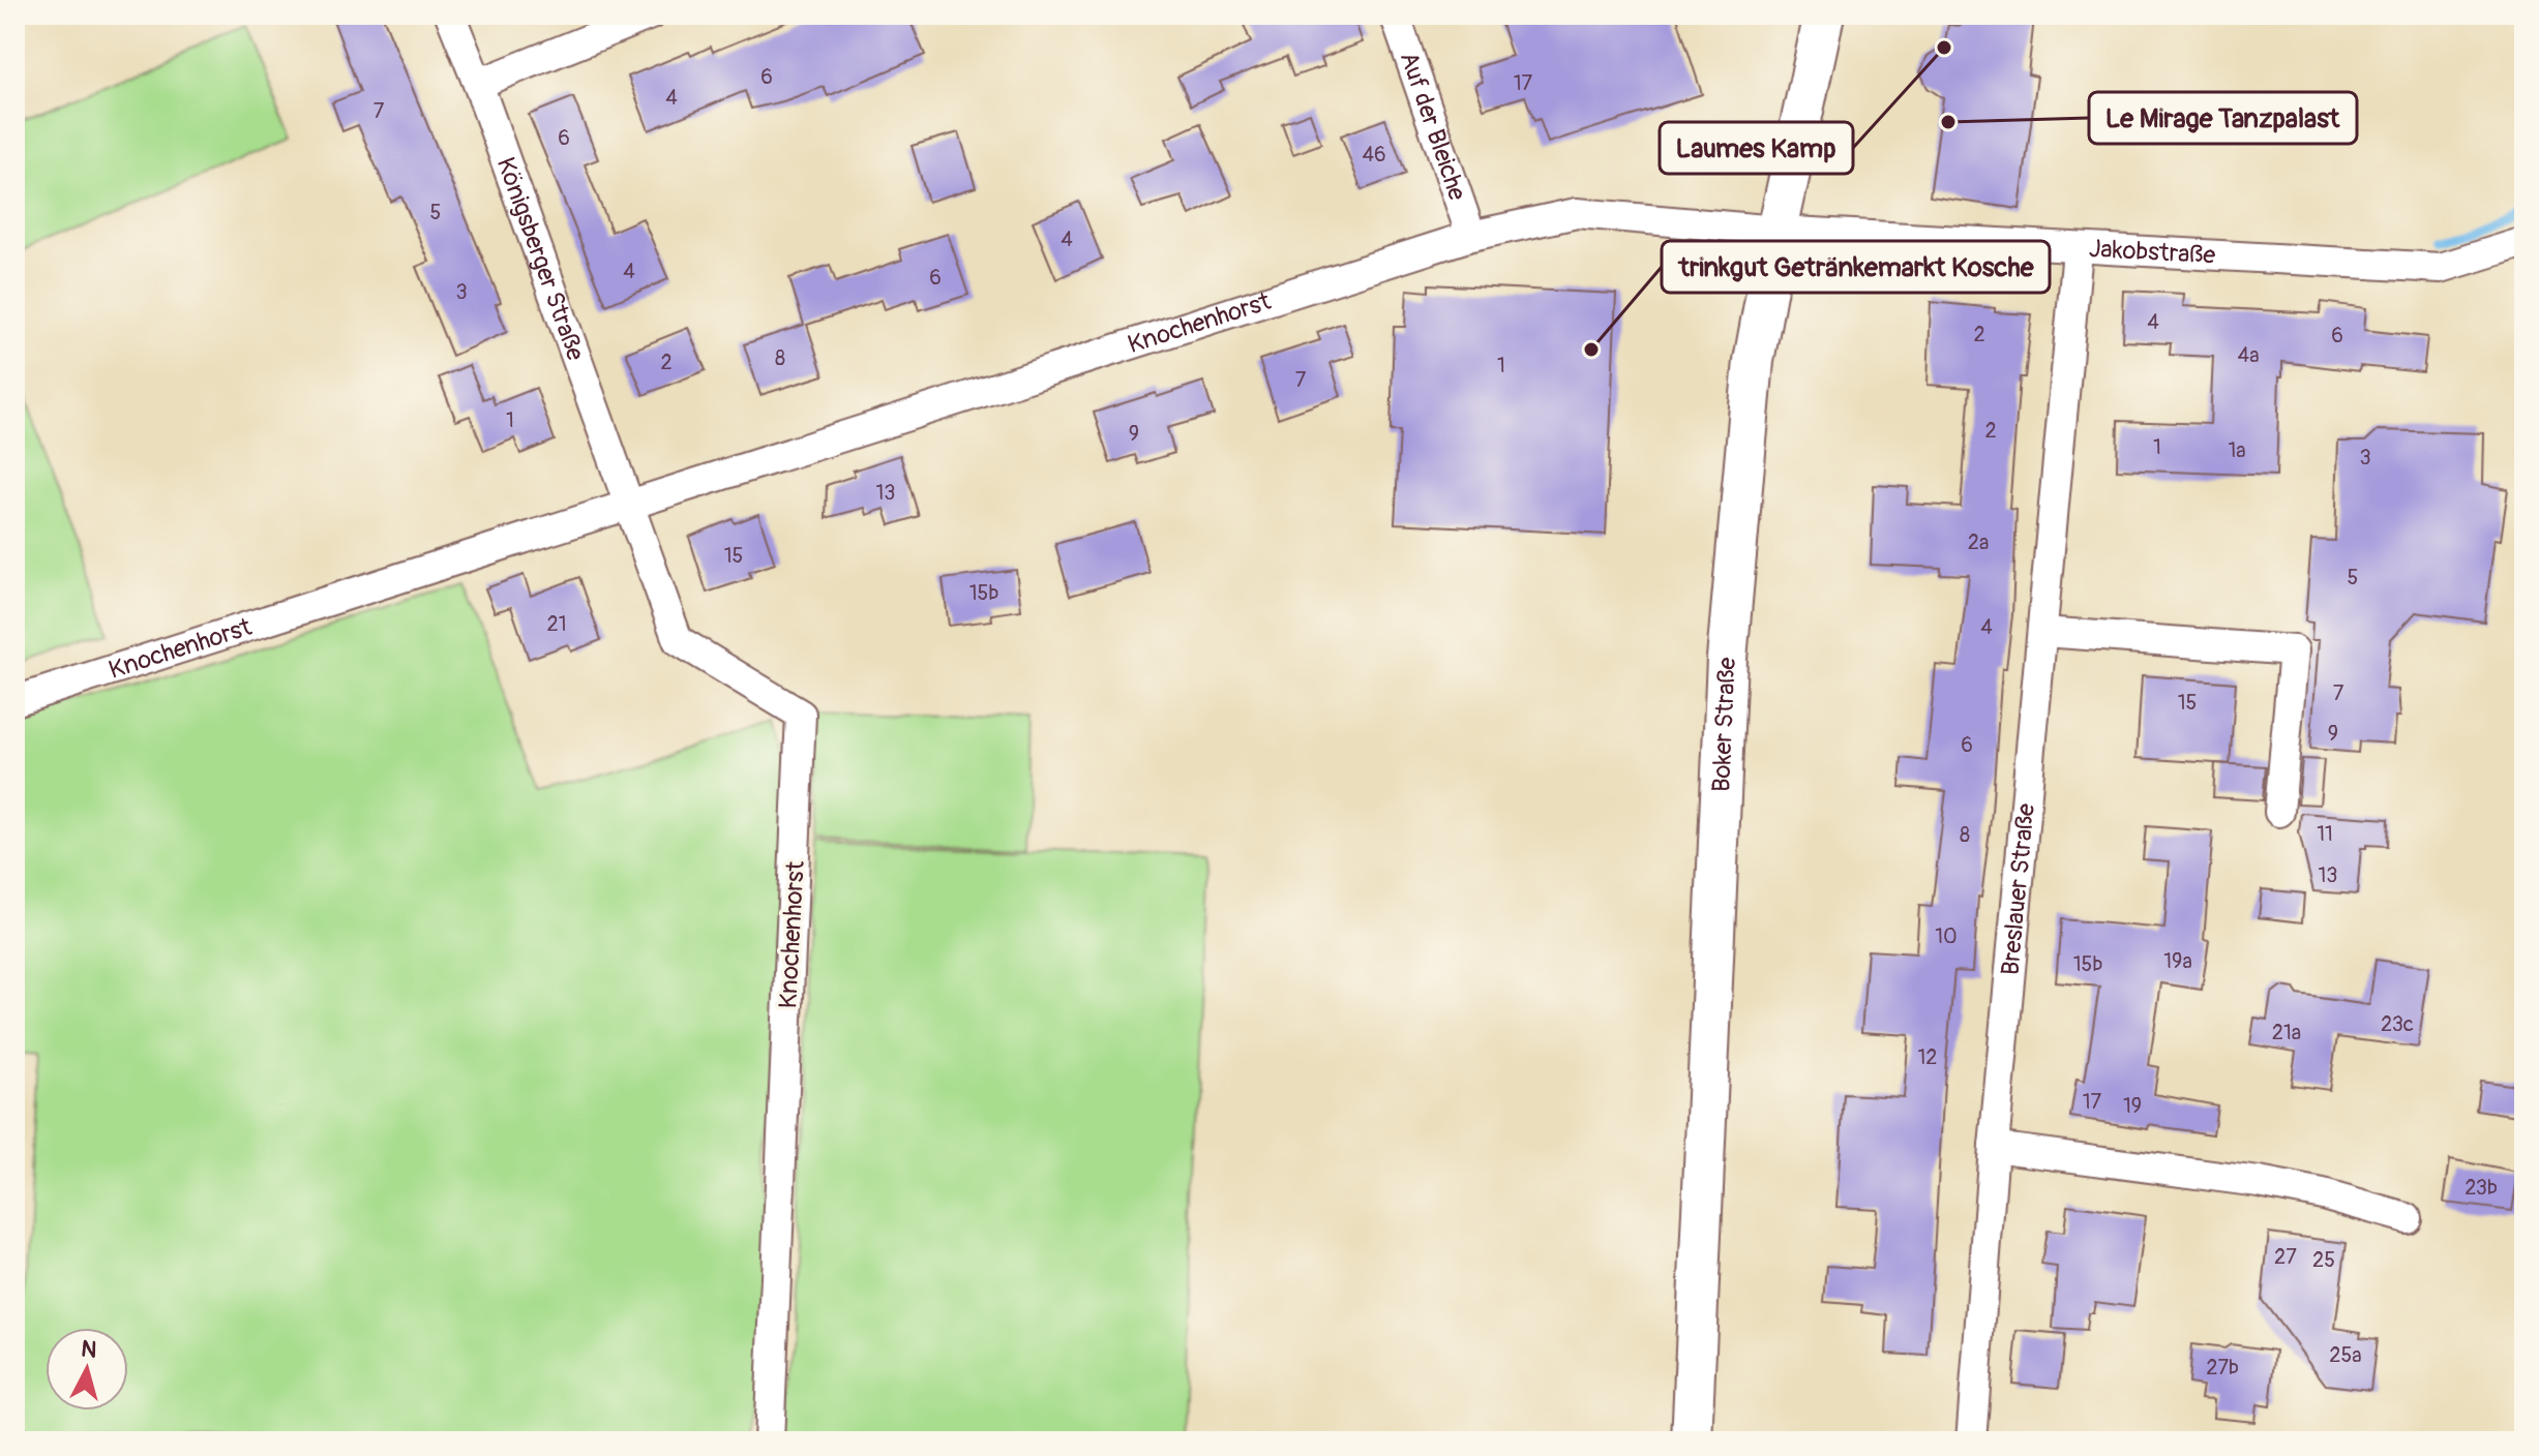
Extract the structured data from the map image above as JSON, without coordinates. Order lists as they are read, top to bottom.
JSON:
{
  "streets": {
    "main road": ["Boker Straße"],
    "street": [
      "Auf der Bleiche",
      "Jakobstraße",
      "Königsberger Straße",
      "Knochenhorst",
      "Breslauer Straße"
    ]
  },
  "crossings": [
    ["Auf der Bleiche", "Knochenhorst"],
    ["Jakobstraße", "Knochenhorst"],
    ["Jakobstraße", "Boker Straße"],
    ["Jakobstraße", "Breslauer Straße"],
    ["Königsberger Straße", "Knochenhorst"],
    ["Knochenhorst", "Boker Straße"]
  ],
  "places": ["Laumes Kamp", "Le Mirage Tanzpalast", "trinkgut Getränkemarkt Kosche"],
  "house_numbers": [
    "6",
    "17",
    "4",
    "7",
    "6",
    "46",
    "5",
    "4",
    "4",
    "6",
    "3",
    "4",
    "2",
    "6",
    "4a",
    "8",
    "2",
    "1",
    "7",
    "1",
    "2",
    "9",
    "1",
    "1a",
    "3",
    "13",
    "2a",
    "15",
    "5",
    "15b",
    "21",
    "4",
    "7",
    "15",
    "9",
    "6",
    "11",
    "8",
    "13",
    "10",
    "19a",
    "15b",
    "23c",
    "21a",
    "12",
    "17",
    "19",
    "23b",
    "27",
    "25",
    "25a",
    "27b"
  ],
  "north": "top"
}
